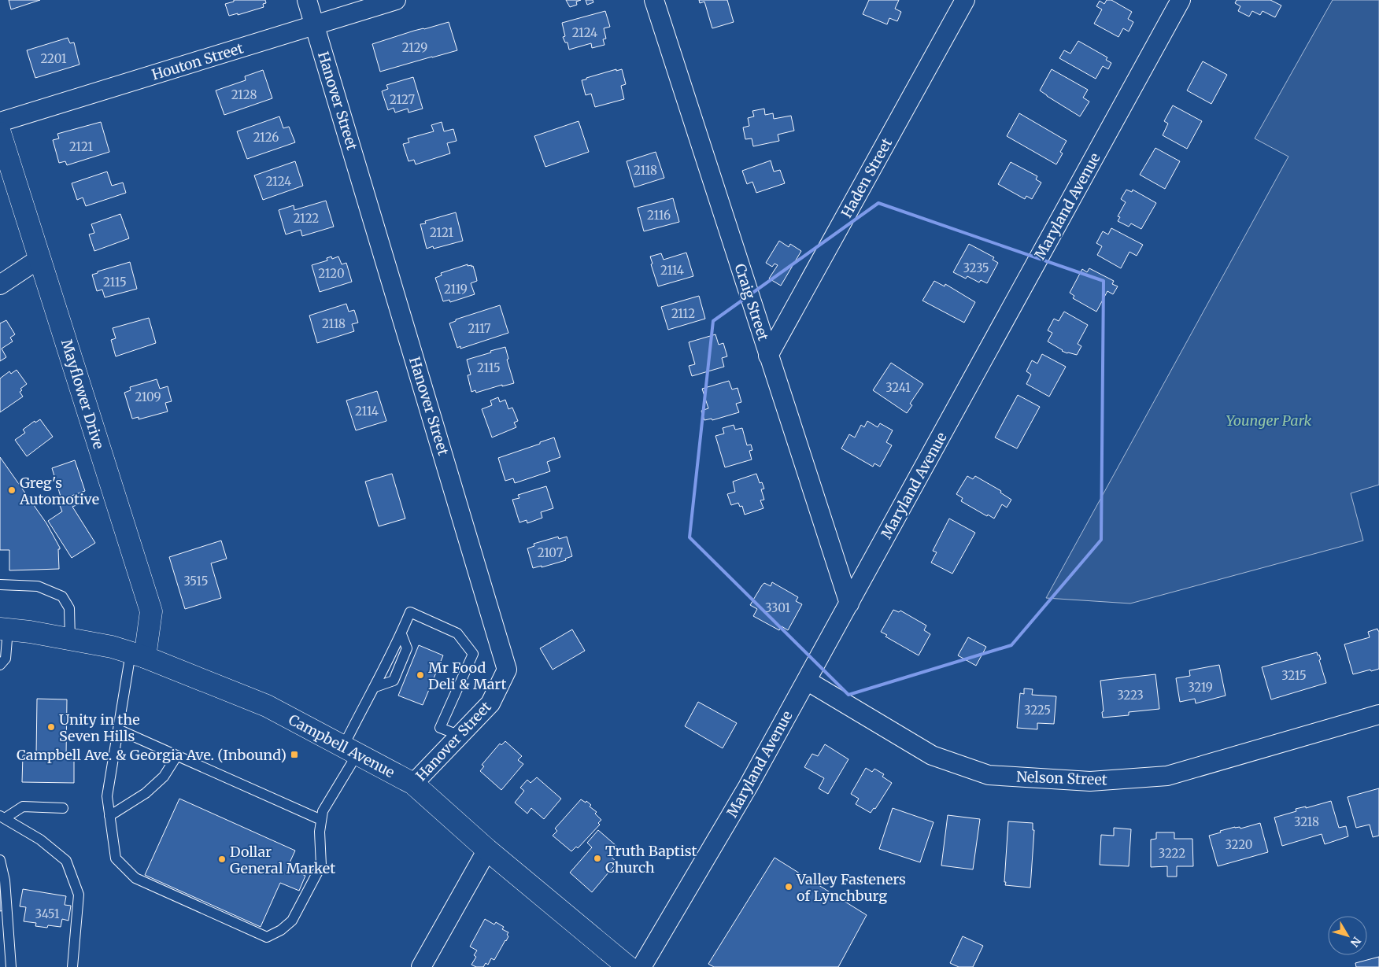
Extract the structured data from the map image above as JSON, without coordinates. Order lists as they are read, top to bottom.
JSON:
{
  "streets": {
    "main road": ["Mayflower Drive", "Campbell Avenue"],
    "street": [
      "Houton Street",
      "Hanover Street",
      "Haden Street",
      "Maryland Avenue",
      "Craig Street",
      "Nelson Street"
    ]
  },
  "crossings": [
    ["Houton Street", "Hanover Street"],
    ["Hanover Street", "Campbell Avenue"],
    ["Haden Street", "Craig Street"],
    ["Maryland Avenue", "Craig Street"],
    ["Maryland Avenue", "Nelson Street"],
    ["Mayflower Drive", "Campbell Avenue"]
  ],
  "parks": ["Younger Park"],
  "places": {
    "other": [
      "Greg's Automotive",
      "Mr Food Deli & Mart",
      "Unity in the Seven Hills",
      "Truth Baptist Church",
      "Dollar General Market",
      "Valley Fasteners of Lynchburg"
    ],
    "transit": ["Campbell Ave. & Georgia Ave. (Inbound)"]
  },
  "house_numbers": [
    "2124",
    "2129",
    "2201",
    "2128",
    "2127",
    "2126",
    "2121",
    "2118",
    "2124",
    "2116",
    "2122",
    "2121",
    "3235",
    "2114",
    "2120",
    "2115",
    "2119",
    "2112",
    "2118",
    "2117",
    "2115",
    "3241",
    "2109",
    "2114",
    "2107",
    "3515",
    "3301",
    "3215",
    "3219",
    "3223",
    "3225",
    "3218",
    "3220",
    "3222",
    "3451"
  ],
  "north": "bottom right"
}
